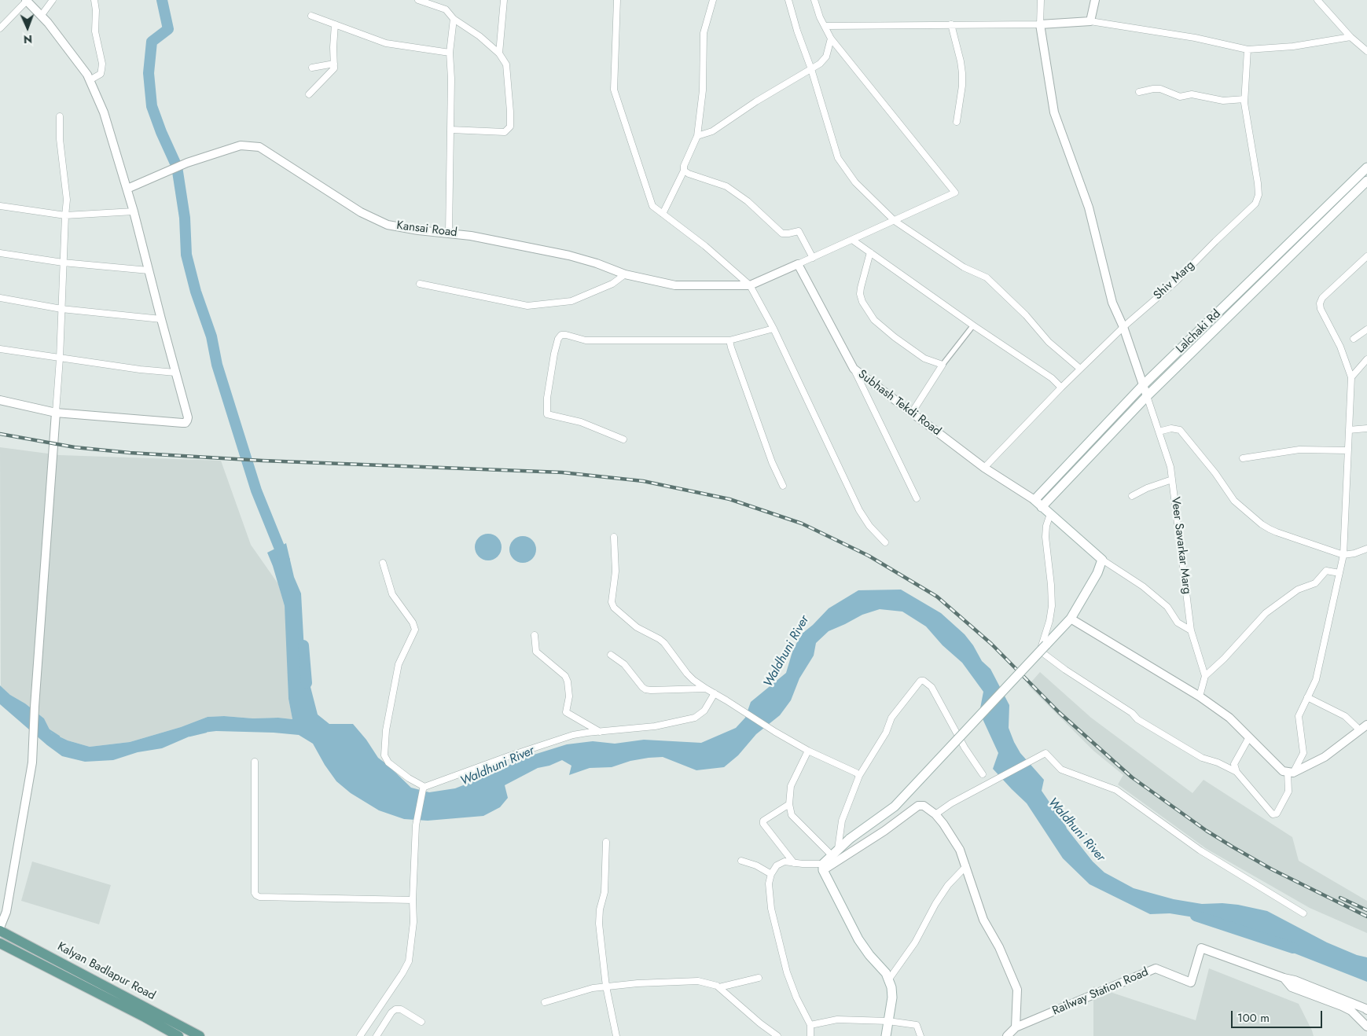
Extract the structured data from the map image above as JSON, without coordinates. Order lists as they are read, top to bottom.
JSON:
{
  "streets": {
    "main road": ["Lalchaki Rd", "Subhash Tekdi Road", "Kalyan Badlapur Road"],
    "street": [
      "Kansai Road",
      "Shiv Marg",
      "Veer Savarkar Marg",
      "Railway Station Road"
    ]
  },
  "crossings": [
    ["Shiv Marg", "Subhash Tekdi Road"],
    ["Lalchaki Rd", "Subhash Tekdi Road"],
    ["Lalchaki Rd", "Veer Savarkar Marg"]
  ],
  "water": ["Waldhuni River"],
  "scale_bar": "100 m",
  "north": "bottom"
}
